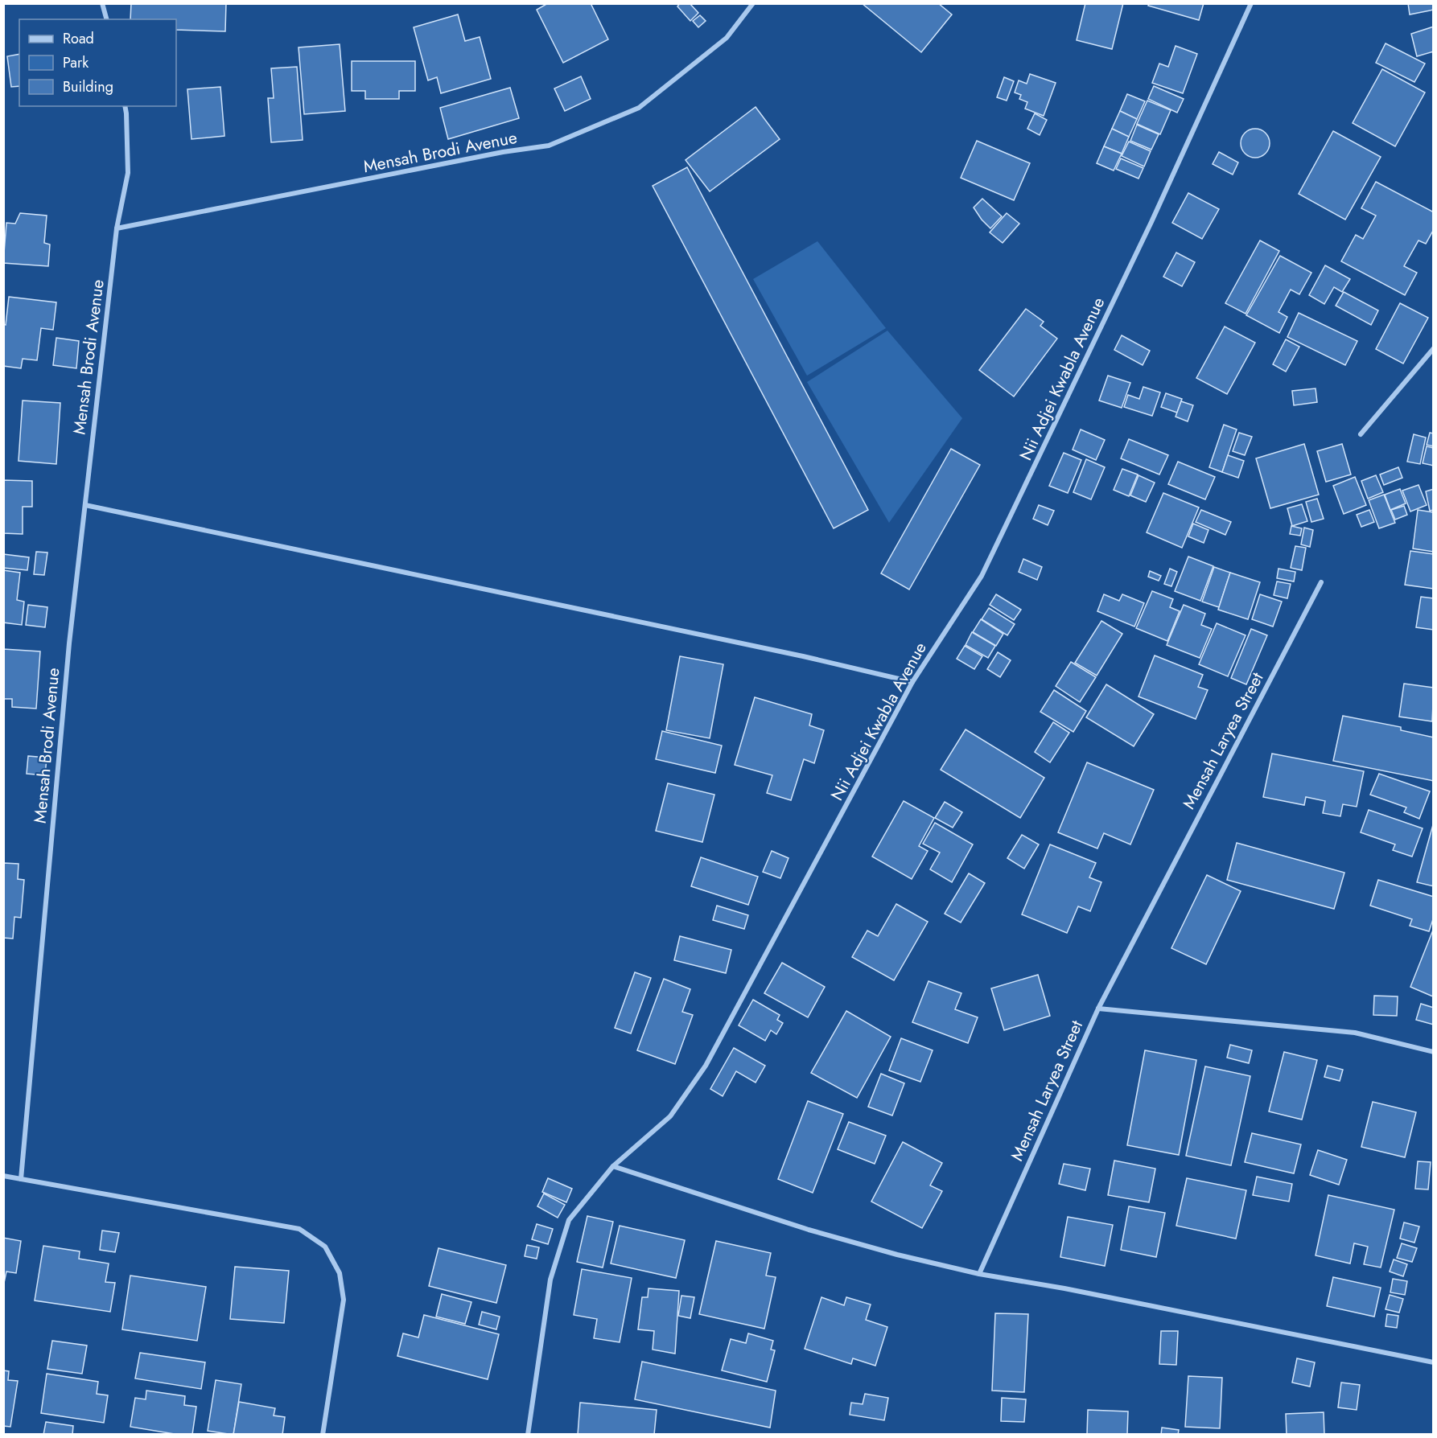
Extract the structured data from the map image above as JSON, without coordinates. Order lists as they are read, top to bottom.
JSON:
{
  "streets": {
    "street": ["Mensah Brodi Avenue", "Nii Adjei Kwabla Avenue", "Mensah Laryea Street"]
  },
  "legend": ["Road", "Park", "Building"]
}
